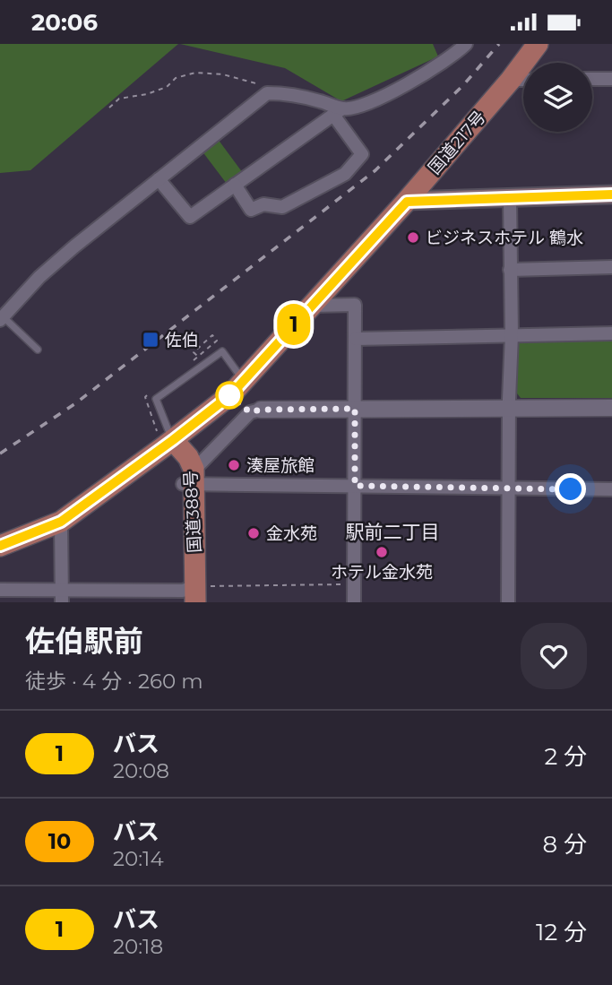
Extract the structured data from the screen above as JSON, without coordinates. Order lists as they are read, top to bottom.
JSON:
{
  "streets": {
    "highway": ["国道217号", "国道388号"]
  },
  "crossings": [
    ["国道217号", "国道388号"]
  ],
  "districts": ["駅前二丁目"],
  "places": {
    "other": [
      "ビジネスホテル 鶴水",
      "湊屋旅館",
      "金水苑",
      "ホテル金水苑"
    ],
    "transit": ["佐伯"]
  },
  "lines": ["bus line 1"],
  "page": {
    "status": "20:06",
    "on_map": "1",
    "heading": ["佐伯駅前", "徒歩 · 4 分 · 260 m"],
    "list": [
      {
        "mark": "1",
        "name": "バス",
        "note": "20:08",
        "value": "2 分"
      },
      {
        "mark": "10",
        "name": "バス",
        "note": "20:14",
        "value": "8 分"
      },
      {
        "mark": "1",
        "name": "バス",
        "note": "20:18",
        "value": "12 分"
      }
    ]
  }
}
